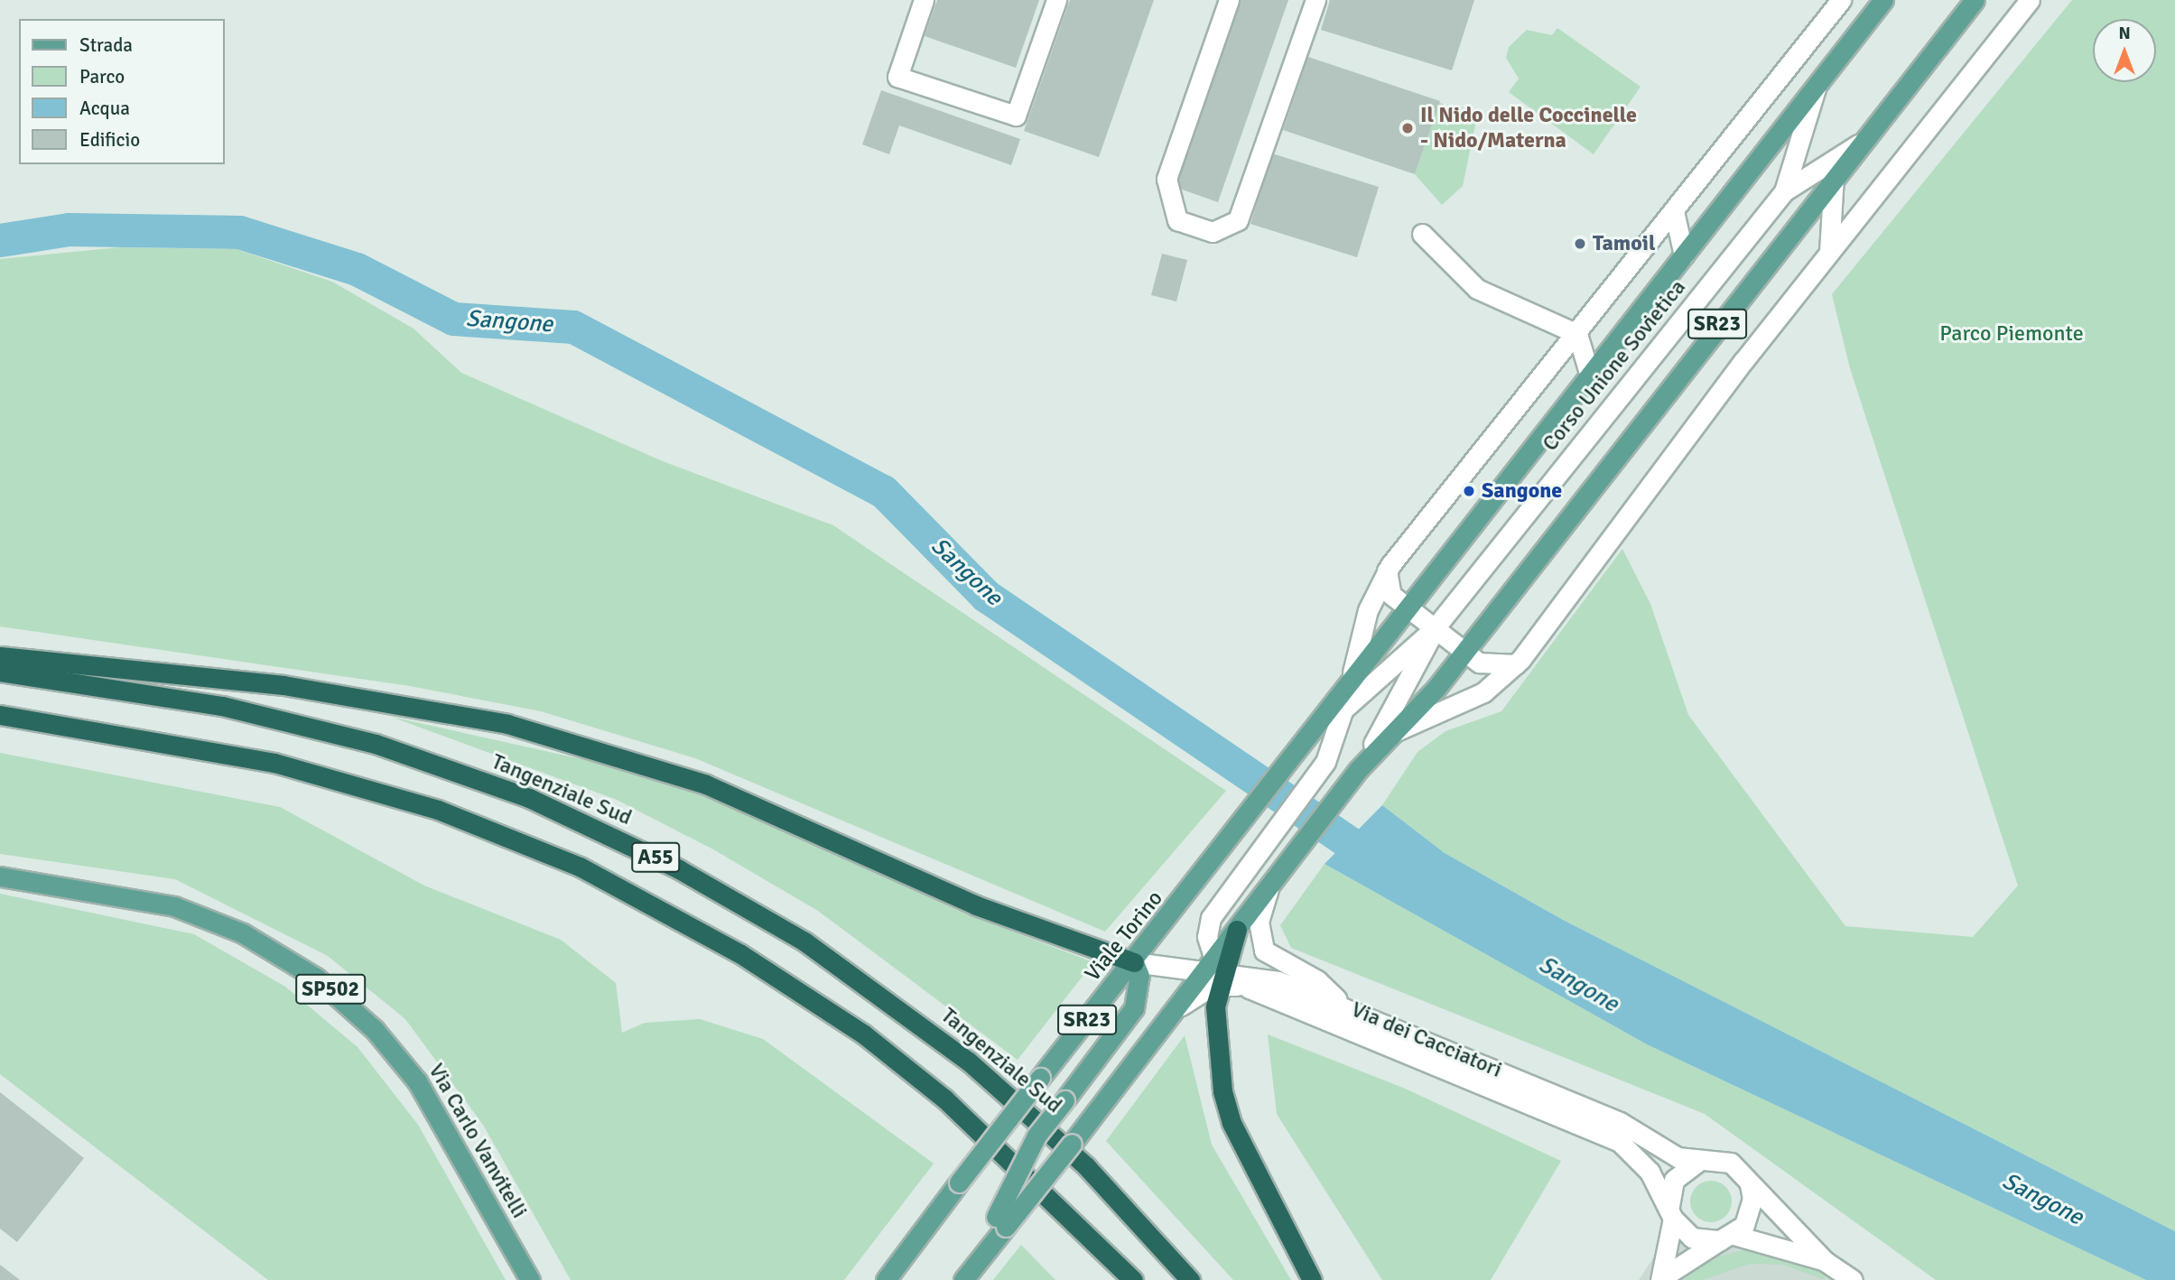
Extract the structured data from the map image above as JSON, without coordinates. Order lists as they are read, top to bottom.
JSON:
{
  "streets": {
    "highway": ["Tangenziale Sud", "A55"],
    "main road": [
      "SR23",
      "Corso Unione Sovietica",
      "Viale Torino",
      "SP502",
      "Via Carlo Vanvitelli"
    ],
    "street": ["Via dei Cacciatori"]
  },
  "crossings": [
    ["Corso Unione Sovietica", "Viale Torino"],
    ["Viale Torino", "Via dei Cacciatori"]
  ],
  "water": ["Sangone"],
  "parks": ["Parco Piemonte"],
  "places": ["Il Nido delle Coccinelle - Nido/Materna", "Tamoil", "Sangone"],
  "legend": [
    "Strada",
    "Parco",
    "Acqua",
    "Edificio"
  ],
  "north": "top"
}
